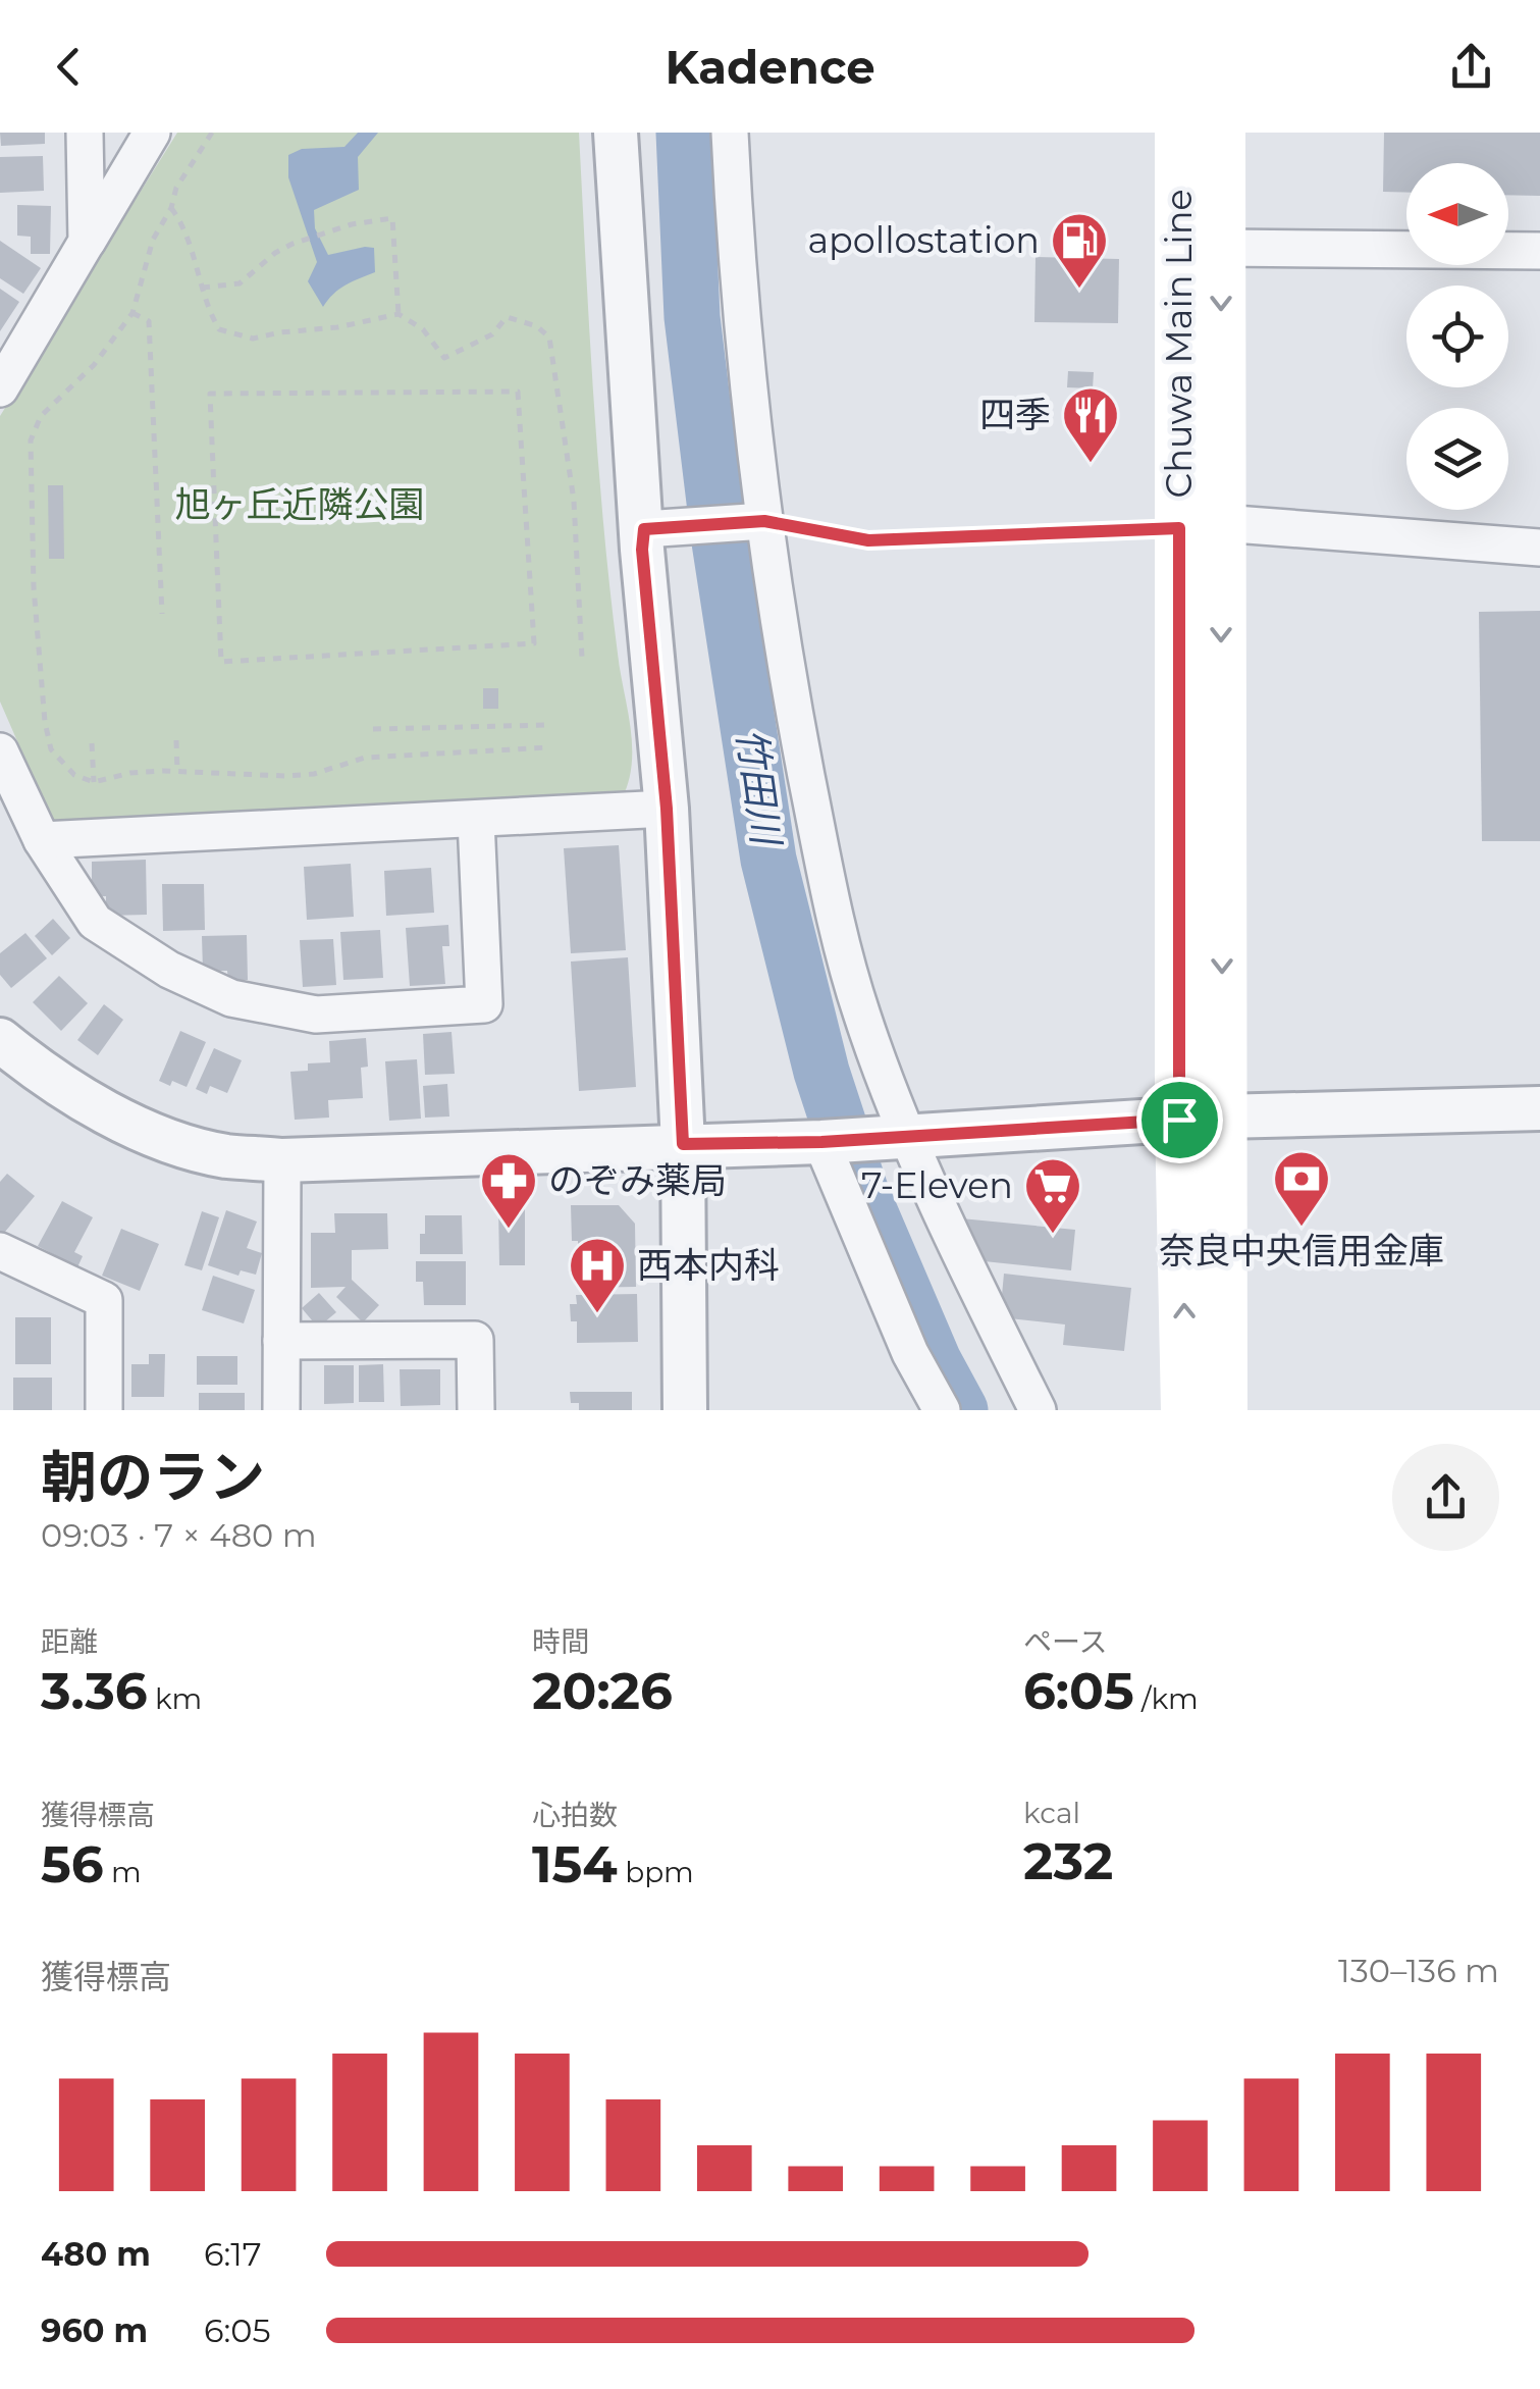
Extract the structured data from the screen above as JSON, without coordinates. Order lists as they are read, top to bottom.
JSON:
{
  "streets": {
    "main road": ["Chuwa Main Line"]
  },
  "water": ["竹田川"],
  "parks": ["旭ヶ丘近隣公園"],
  "places": {
    "fuel station": ["apollostation"],
    "restaurant": ["四季"],
    "bank": ["奈良中央信用金庫"],
    "pharmacy": ["のぞみ薬局"],
    "supermarket": ["7-Eleven"],
    "hospital": ["西本内科"]
  },
  "north": "left",
  "page": {
    "header": "Kadence",
    "heading": ["朝のラン", "09:03 · 7 × 480 m"],
    "stats": [
      ["距離", "3.36 km"],
      ["時間", "20:26"],
      ["ペース", "6:05 /km"],
      ["獲得標高", "56 m"],
      ["心拍数", "154 bpm"],
      ["kcal", "232"]
    ],
    "chart": ["獲得標高", "130–136 m"],
    "list": [
      {
        "name": "480 m",
        "note": "6:17"
      },
      {
        "name": "960 m",
        "note": "6:05"
      }
    ]
  }
}
